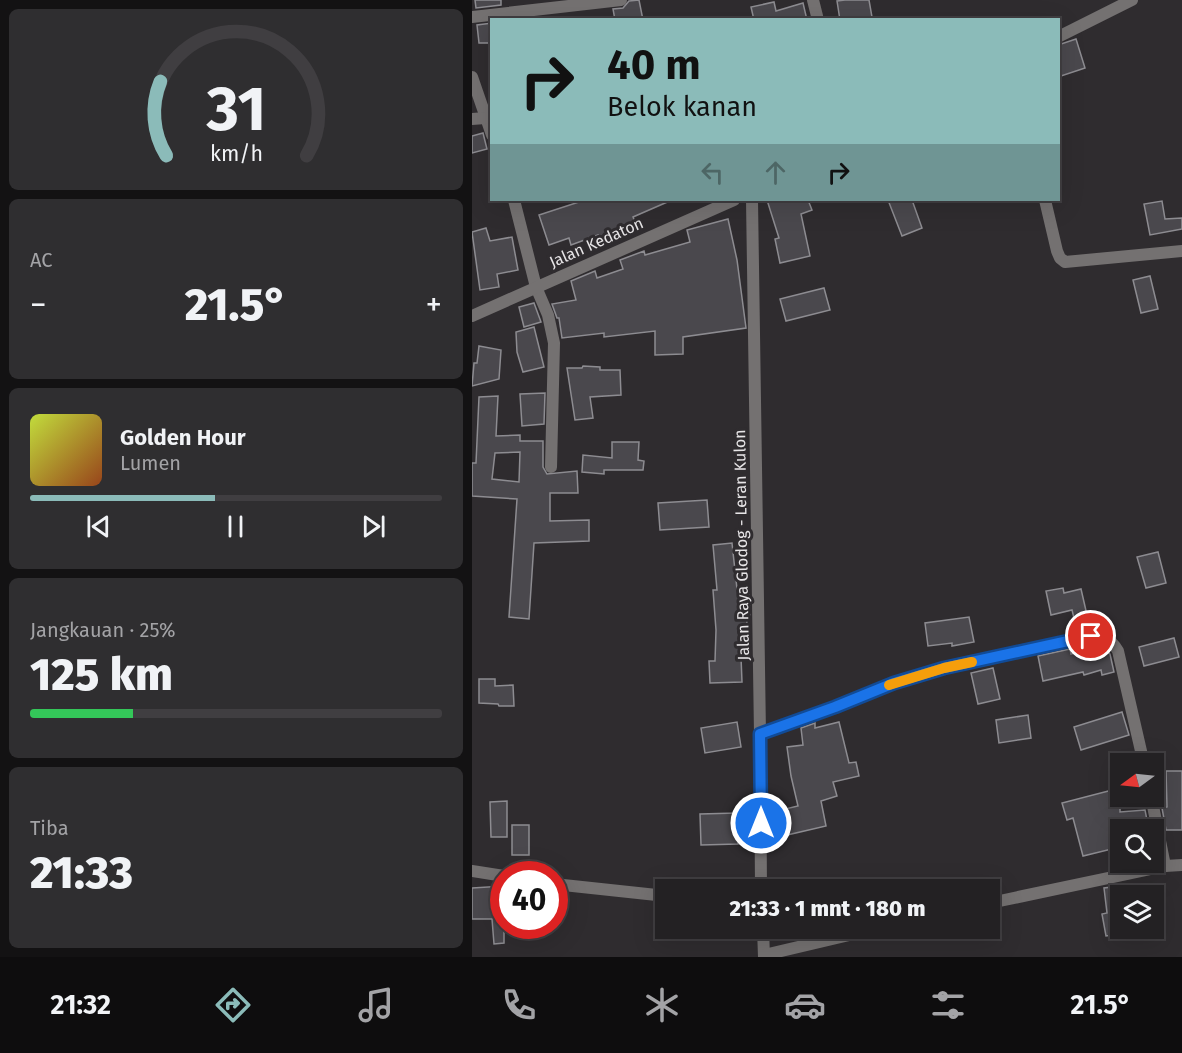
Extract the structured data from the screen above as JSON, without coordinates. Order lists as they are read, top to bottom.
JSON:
{
  "streets": {
    "street": ["Jalan Kedaton", "Jalan Raya Glodog - Leran Kulon"]
  },
  "north": "left",
  "page": {
    "turn": ["40 m", "Belok kanan"],
    "tile": [
      "AC",
      ["Jangkauan · 25%", "125 km"],
      ["Tiba", "21:33"]
    ],
    "heat": ["−", "21.5°", "+"],
    "song": ["Golden Hour", "Lumen"],
    "limit": "40",
    "trip": "21:33 · 1 mnt · 180 m",
    "tabs": ["21:32", "21.5°"],
    "gauge": ["31", "km/h"]
  }
}
